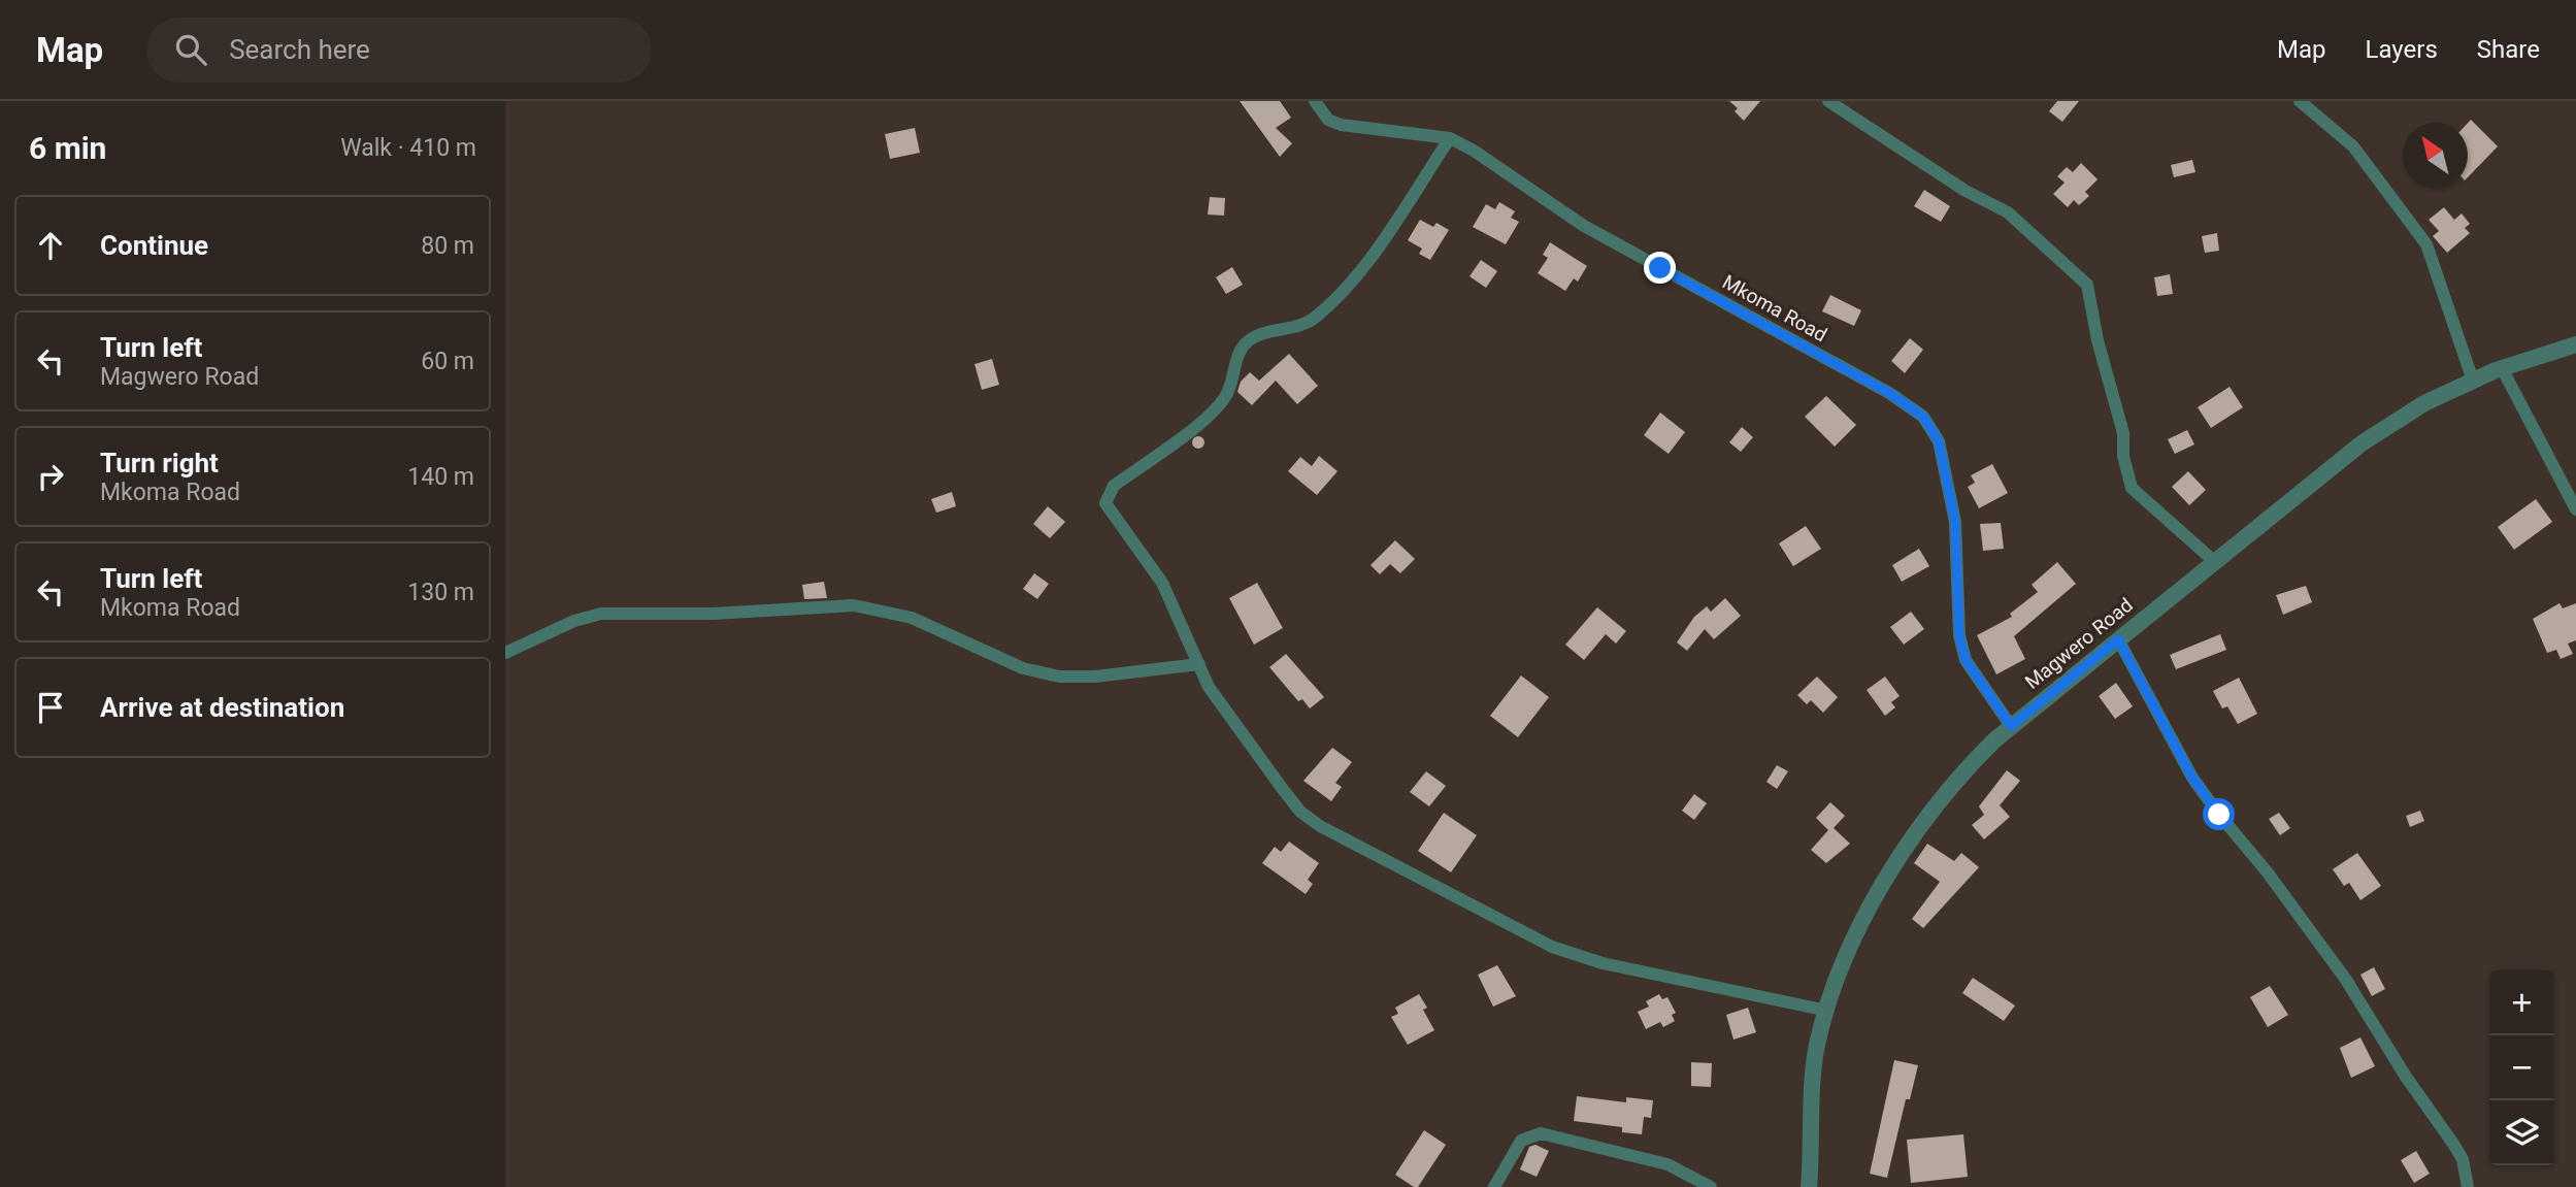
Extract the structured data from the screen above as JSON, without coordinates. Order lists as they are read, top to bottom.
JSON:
{
  "streets": {
    "street": ["Mkoma Road", "Magwero Road"]
  },
  "crossings": [
    ["Mkoma Road", "Magwero Road"]
  ],
  "north": "top left",
  "page": {
    "header": "Map",
    "search": "Search here",
    "nav": ["Map", "Layers", "Share"],
    "heading": ["6 min", "Walk · 410 m"],
    "list": [
      ["Continue", "80 m"],
      ["Turn left", "Magwero Road", "60 m"],
      ["Turn right", "Mkoma Road", "140 m"],
      ["Turn left", "Mkoma Road", "130 m"],
      "Arrive at destination"
    ],
    "map_buttons": ["+", "−"]
  }
}
